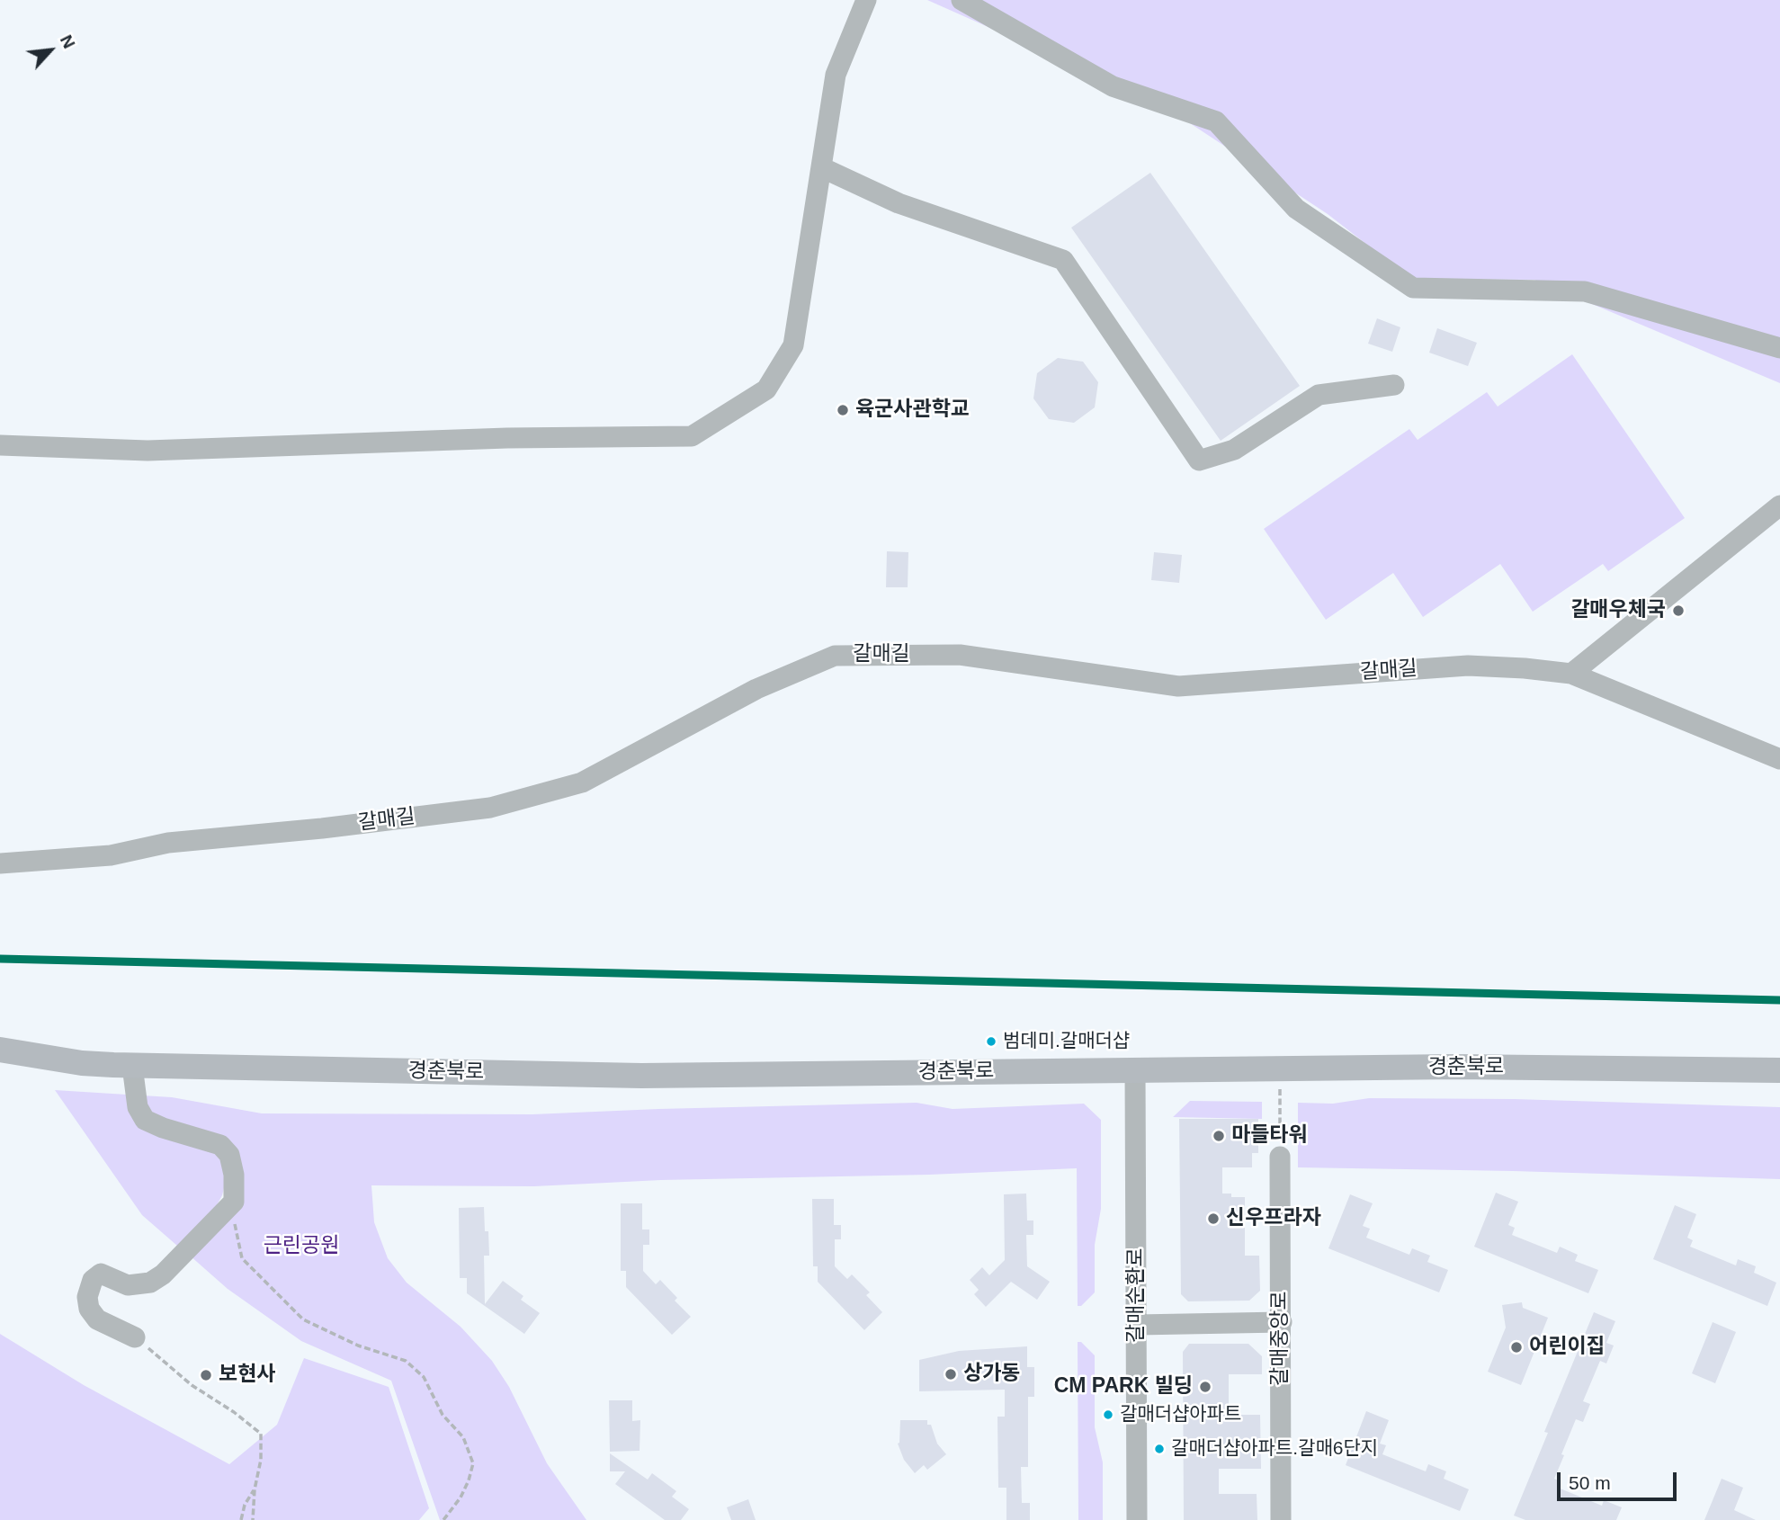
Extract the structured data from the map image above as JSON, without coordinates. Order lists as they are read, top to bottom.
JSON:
{
  "streets": {
    "main road": ["경춘북로"],
    "street": ["갈매길", "갈매순환로", "갈매중앙로"]
  },
  "crossings": [
    ["경춘북로", "갈매순환로"]
  ],
  "parks": ["근린공원"],
  "places": [
    "육군사관학교",
    "갈매우체국",
    "범데미.갈매더샵",
    "마들타워",
    "신우프라자",
    "어린이집",
    "상가동",
    "보현사",
    "CM PARK 빌딩",
    "갈매더샵아파트",
    "갈매더샵아파트.갈매6단지"
  ],
  "scale_bar": "50 m",
  "north": "top right"
}
